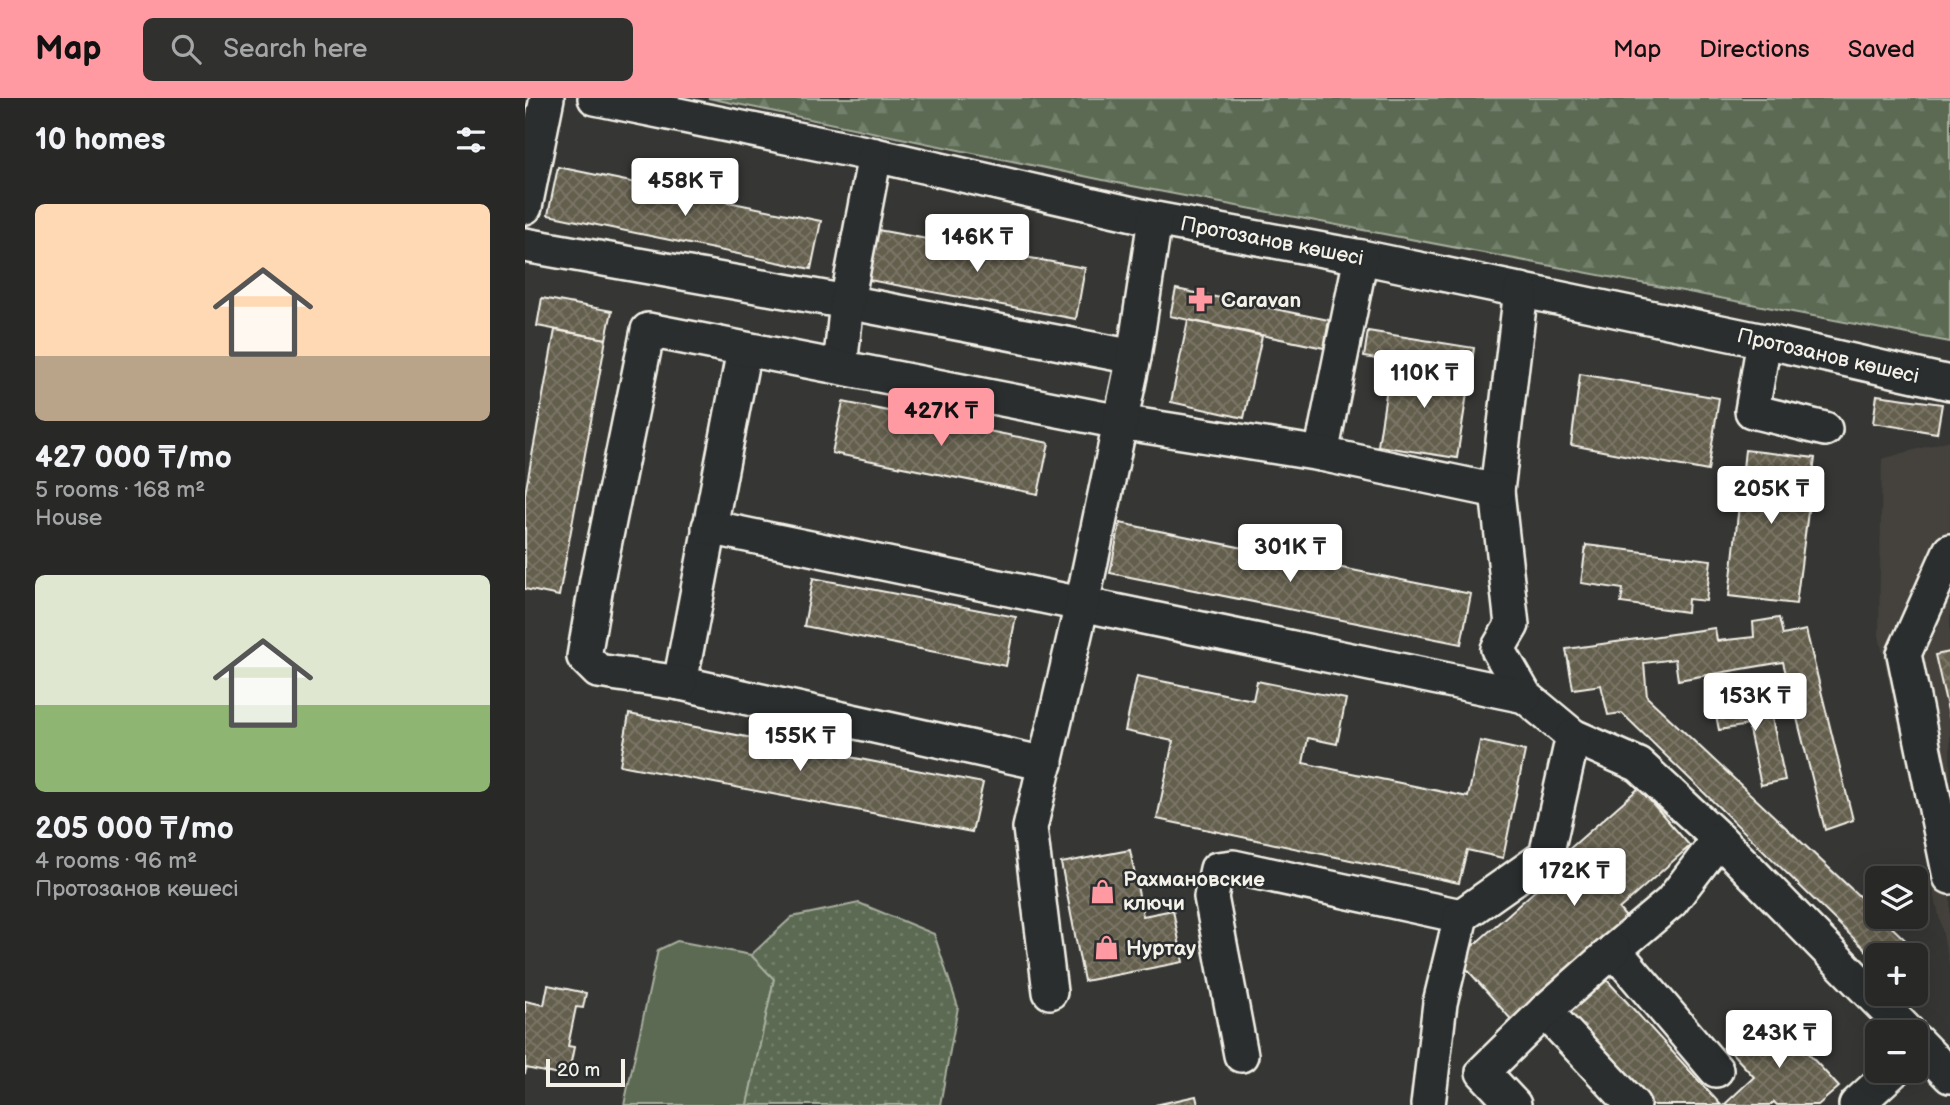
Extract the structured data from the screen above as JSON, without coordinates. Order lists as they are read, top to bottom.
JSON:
{
  "streets": {
    "street": ["Протозанов көшесі"]
  },
  "places": {
    "pharmacy": ["Caravan"],
    "shop": ["Рахмановские ключи", "Нуртау"]
  },
  "scale_bar": "20 m",
  "page": {
    "header": "Map",
    "search": "Search here",
    "nav": ["Map", "Directions", "Saved"],
    "heading": "10 homes",
    "price": [
      "458K ₸",
      "146K ₸",
      "110K ₸",
      "427K ₸",
      "205K ₸",
      "301K ₸",
      "153K ₸",
      "155K ₸",
      "172K ₸",
      "243K ₸"
    ],
    "list": [
      {
        "name": "427 000 ₸/mo",
        "note": "5 rooms · 168 m² · House"
      },
      {
        "name": "205 000 ₸/mo",
        "note": "4 rooms · 96 m² · Протозанов көшесі"
      }
    ],
    "map_buttons": ["+", "−"],
    "scale": "20 m"
  }
}
